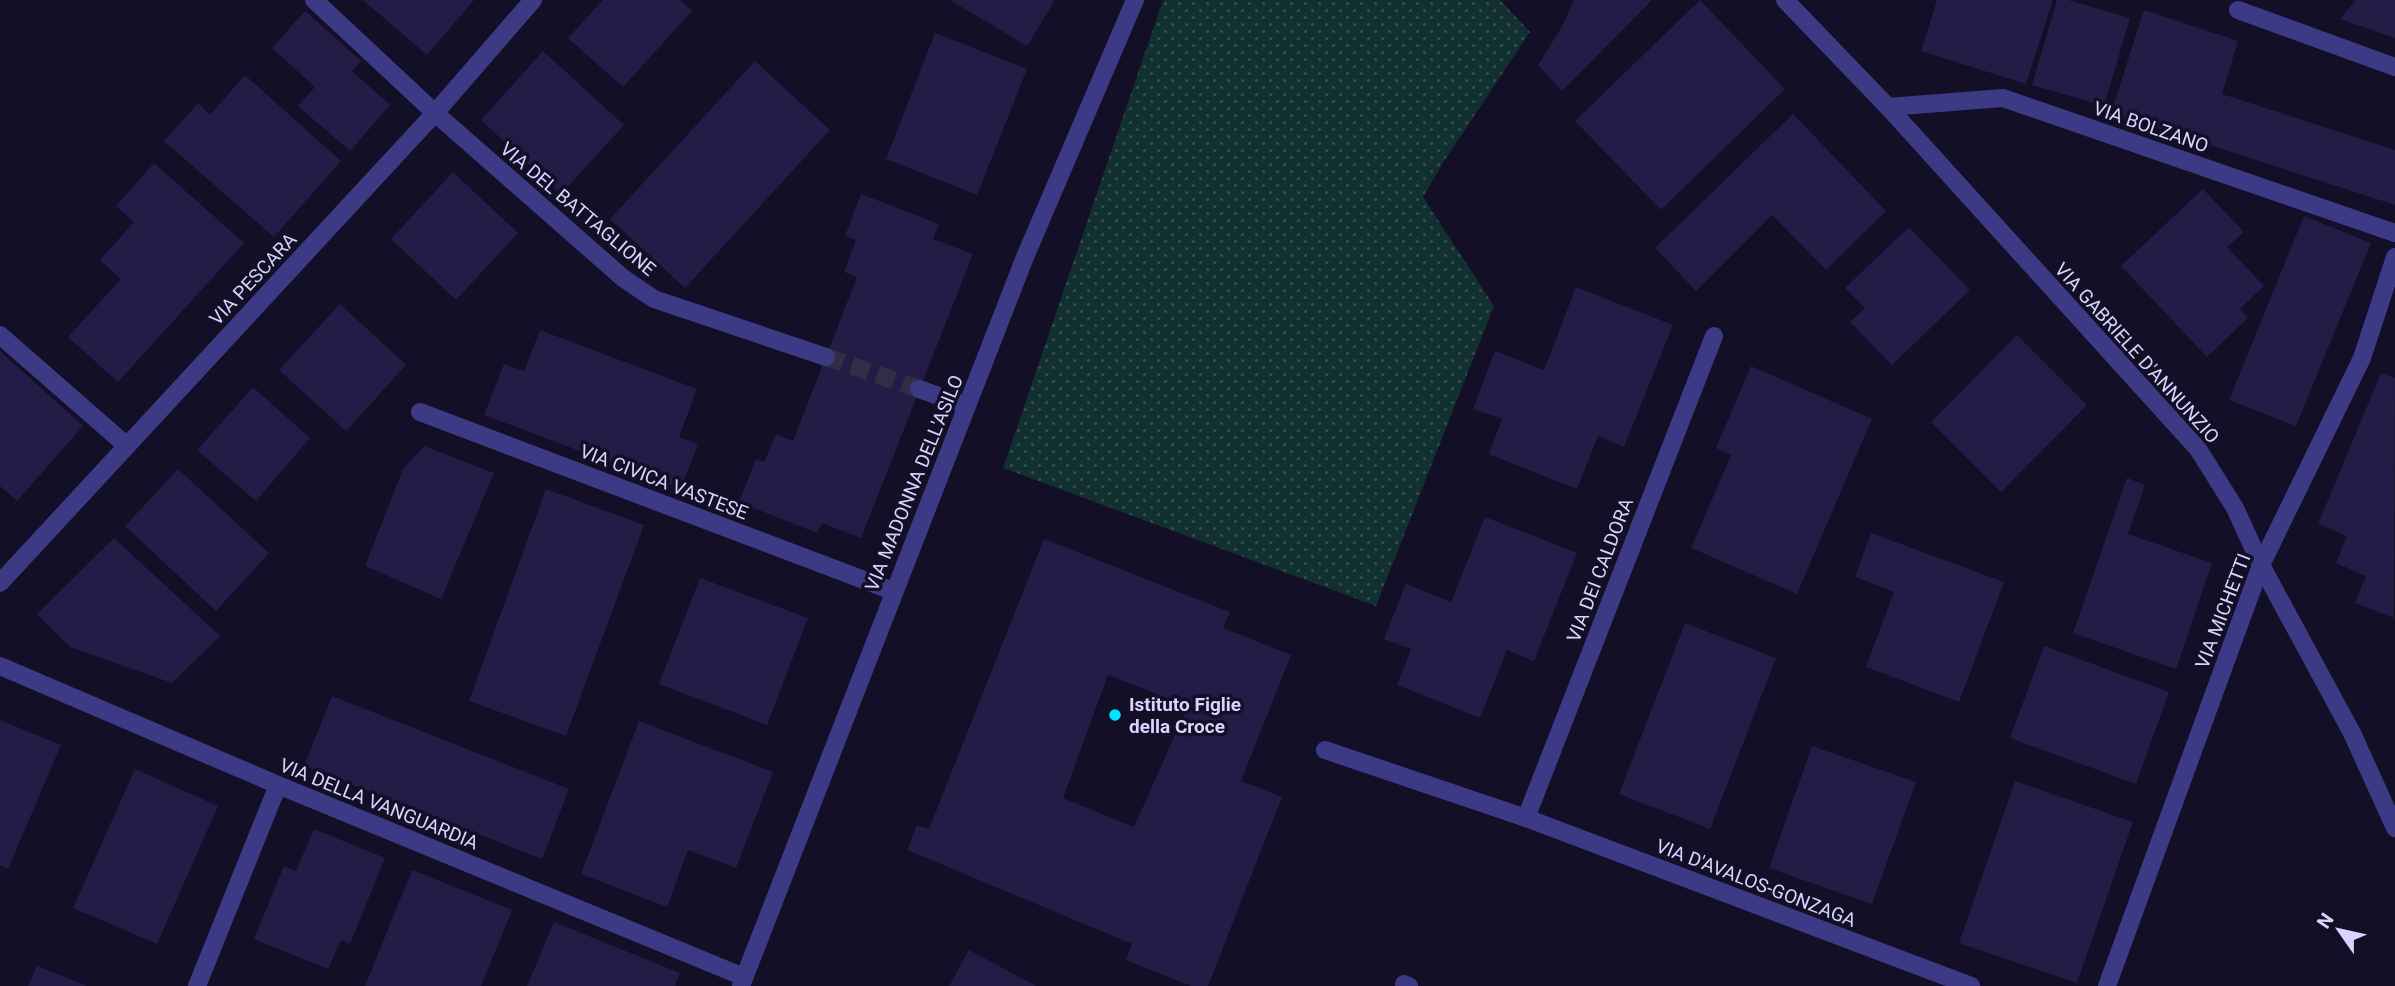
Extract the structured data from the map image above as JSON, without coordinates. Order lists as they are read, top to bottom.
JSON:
{
  "streets": {
    "street": [
      "VIA BOLZANO",
      "VIA DEL BATTAGLIONE",
      "VIA PESCARA",
      "VIA GABRIELE D'ANNUNZIO",
      "VIA CIVICA VASTESE",
      "VIA MADONNA DELL'ASILO",
      "VIA DEI CALDORA",
      "VIA MICHETTI",
      "VIA DELLA VANGUARDIA",
      "VIA D'AVALOS-GONZAGA"
    ]
  },
  "crossings": [
    ["VIA BOLZANO", "VIA GABRIELE D'ANNUNZIO"],
    ["VIA DEL BATTAGLIONE", "VIA PESCARA"],
    ["VIA GABRIELE D'ANNUNZIO", "VIA MICHETTI"],
    ["VIA CIVICA VASTESE", "VIA MADONNA DELL'ASILO"],
    ["VIA MADONNA DELL'ASILO", "VIA DELLA VANGUARDIA"],
    ["VIA DEI CALDORA", "VIA D'AVALOS-GONZAGA"]
  ],
  "places": ["Istituto Figlie della Croce"],
  "north": "top left"
}
